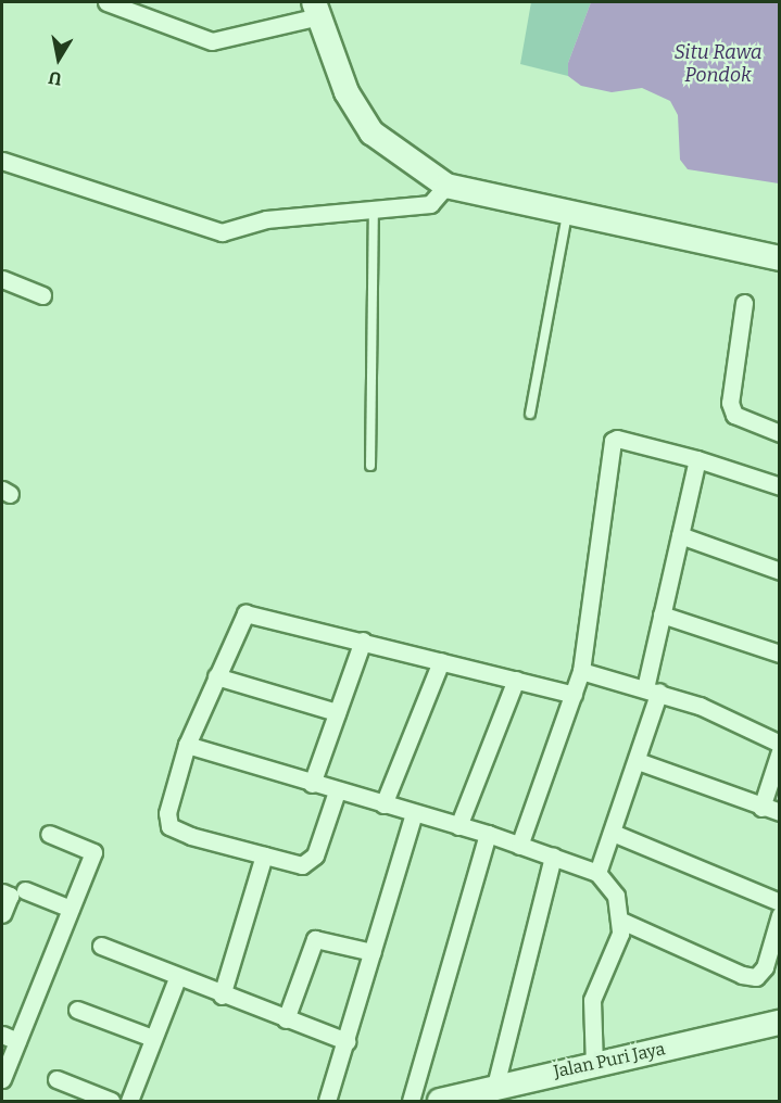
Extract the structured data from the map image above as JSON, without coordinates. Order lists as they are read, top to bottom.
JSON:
{
  "streets": {
    "street": ["Jalan Puri Jaya"]
  },
  "water": ["Situ Rawa Pondok"],
  "north": "bottom"
}
